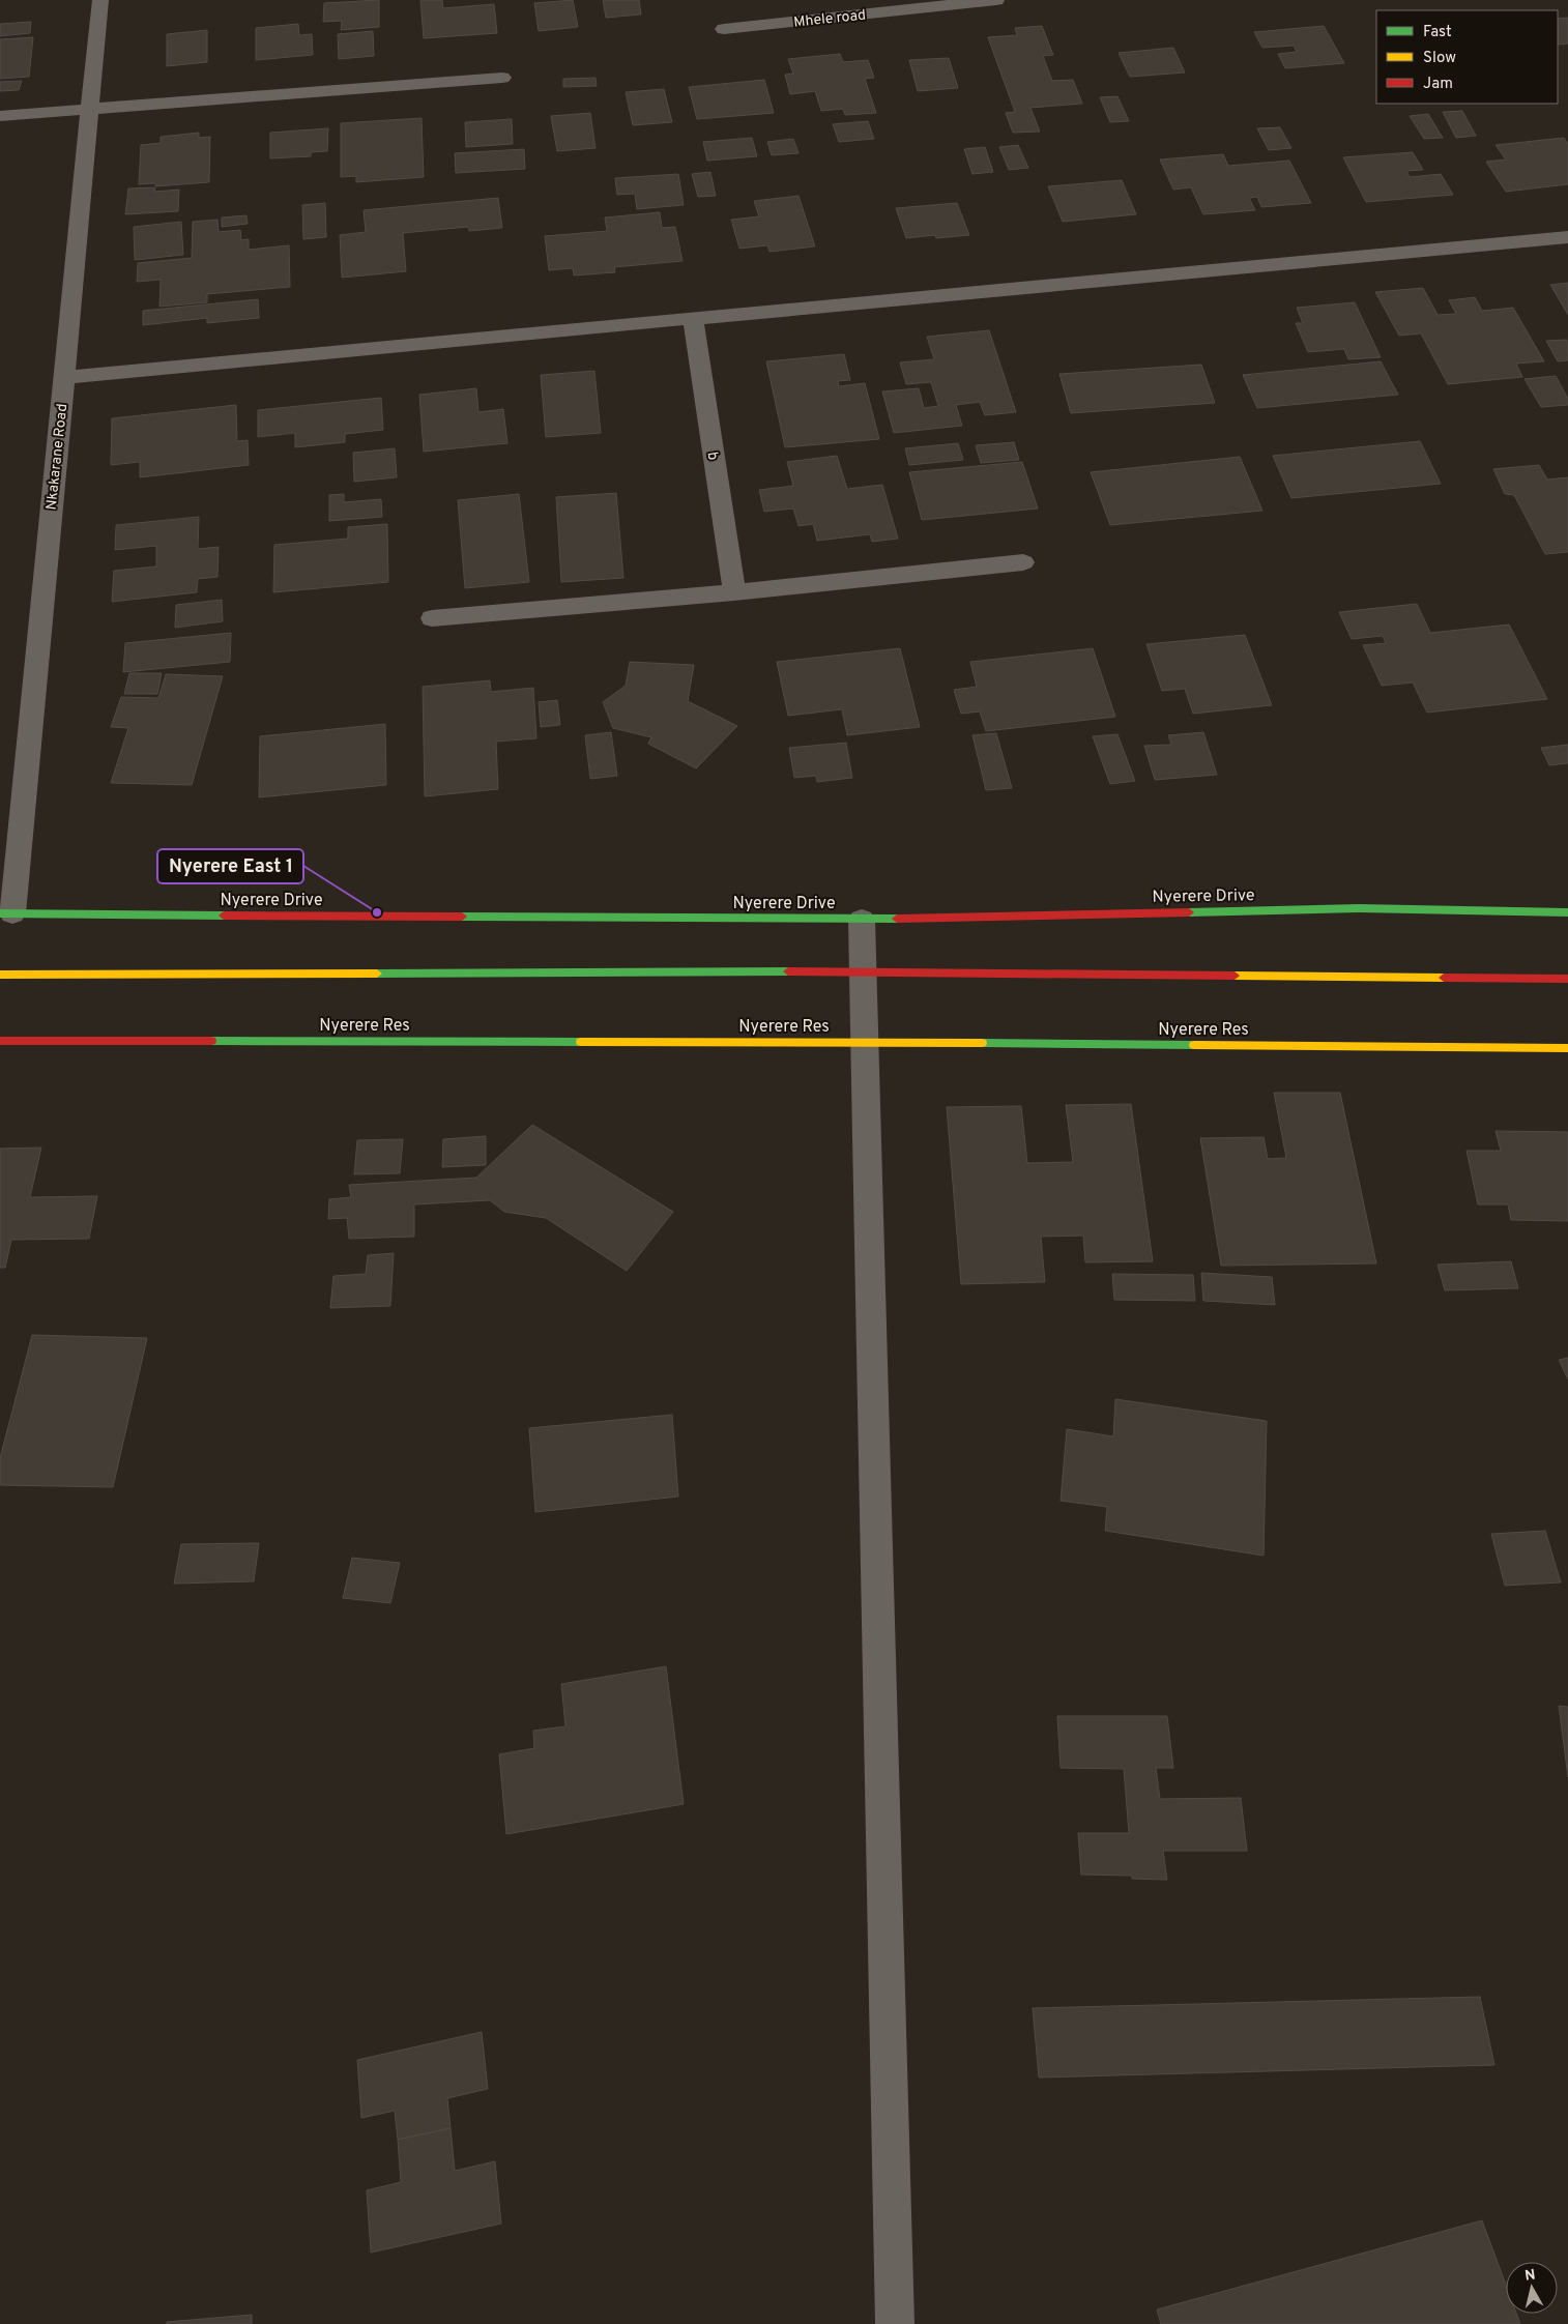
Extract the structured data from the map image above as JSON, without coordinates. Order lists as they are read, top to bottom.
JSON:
{
  "streets": {
    "main road": ["Nyerere Drive", "Nyerere Res"],
    "street": ["Mhele road", "b", "Nkakarane Road"]
  },
  "crossings": [
    ["Nkakarane Road", "Nyerere Drive"]
  ],
  "places": ["Nyerere East 1"],
  "legend": ["Fast", "Slow", "Jam"],
  "north": "top"
}
